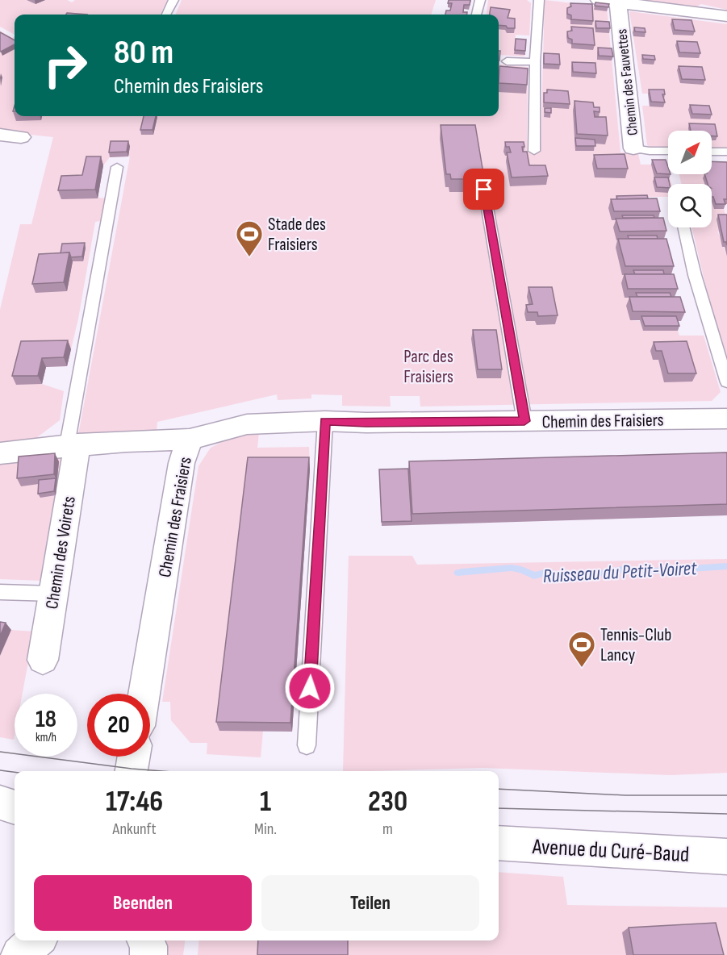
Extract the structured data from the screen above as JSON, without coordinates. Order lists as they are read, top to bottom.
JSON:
{
  "streets": {
    "street": [
      "Chemin des Fauvettes",
      "Chemin des Fraisiers",
      "Chemin des Voirets",
      "Avenue du Curé-Baud"
    ]
  },
  "water": ["Ruisseau du Petit-Voiret"],
  "parks": ["Parc des Fraisiers"],
  "places": {
    "sports": ["Stade des Fraisiers", "Tennis-Club Lancy"]
  },
  "north": "top right",
  "page": {
    "turn": ["80 m", "Chemin des Fraisiers"],
    "speed": "18 km/h",
    "limit": "20",
    "eta": [
      "17:46",
      "Ankunft",
      "1",
      "Min.",
      "230",
      "m"
    ],
    "buttons": ["Beenden", "Teilen"]
  }
}
